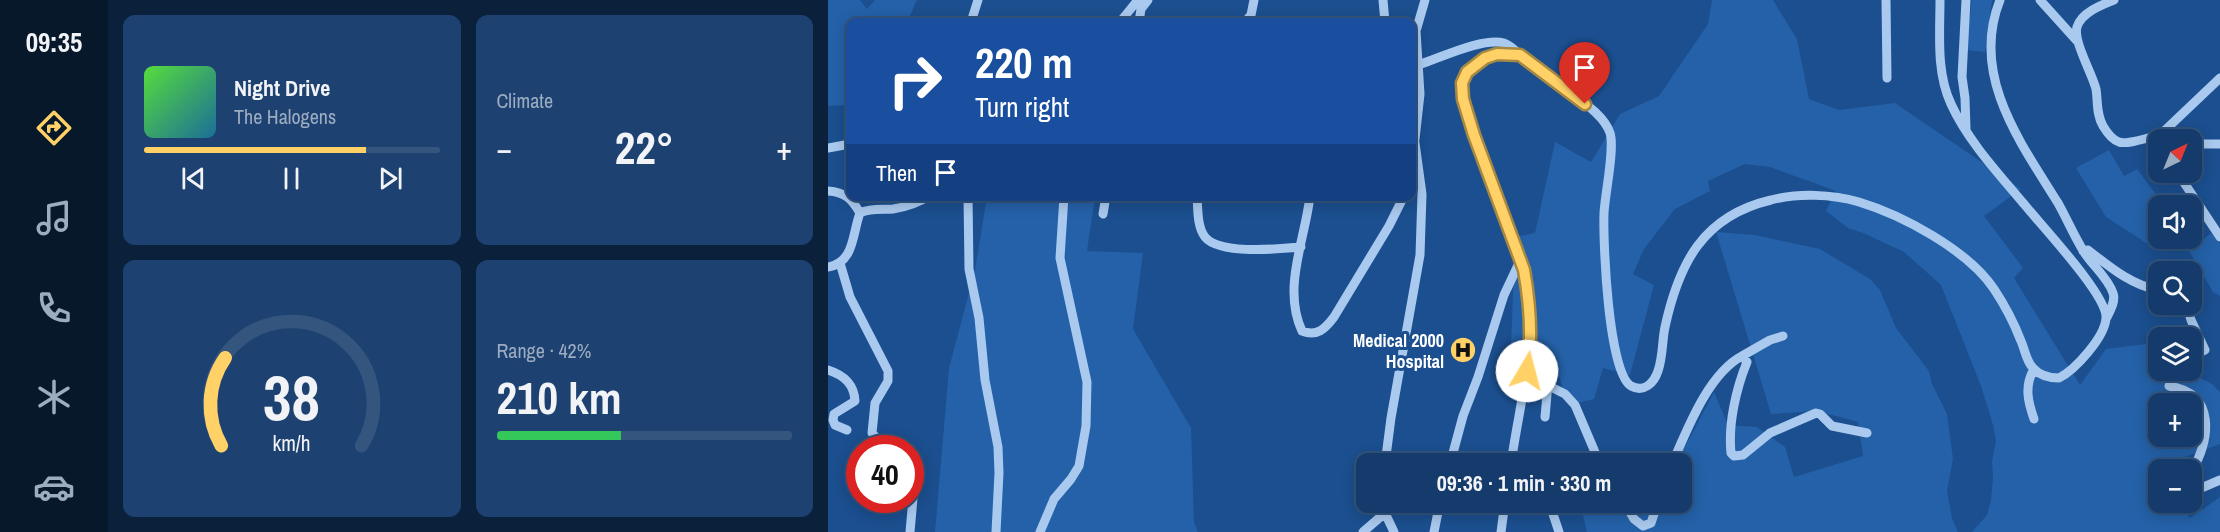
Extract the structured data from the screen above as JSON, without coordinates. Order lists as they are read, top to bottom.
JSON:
{
  "places": {
    "hospital": ["Medical 2000 Hospital"]
  },
  "north": "top right",
  "page": {
    "tabs": "09:35",
    "tile": [
      "Climate",
      ["Range · 42%", "210 km"]
    ],
    "turn": ["220 m", "Turn right"],
    "song": ["Night Drive", "The Halogens"],
    "heat": ["−", "22°", "+"],
    "map_buttons": ["+", "−"],
    "then": "Then",
    "limit": "40",
    "trip": "09:36 · 1 min · 330 m",
    "gauge": ["38", "km/h"]
  }
}
